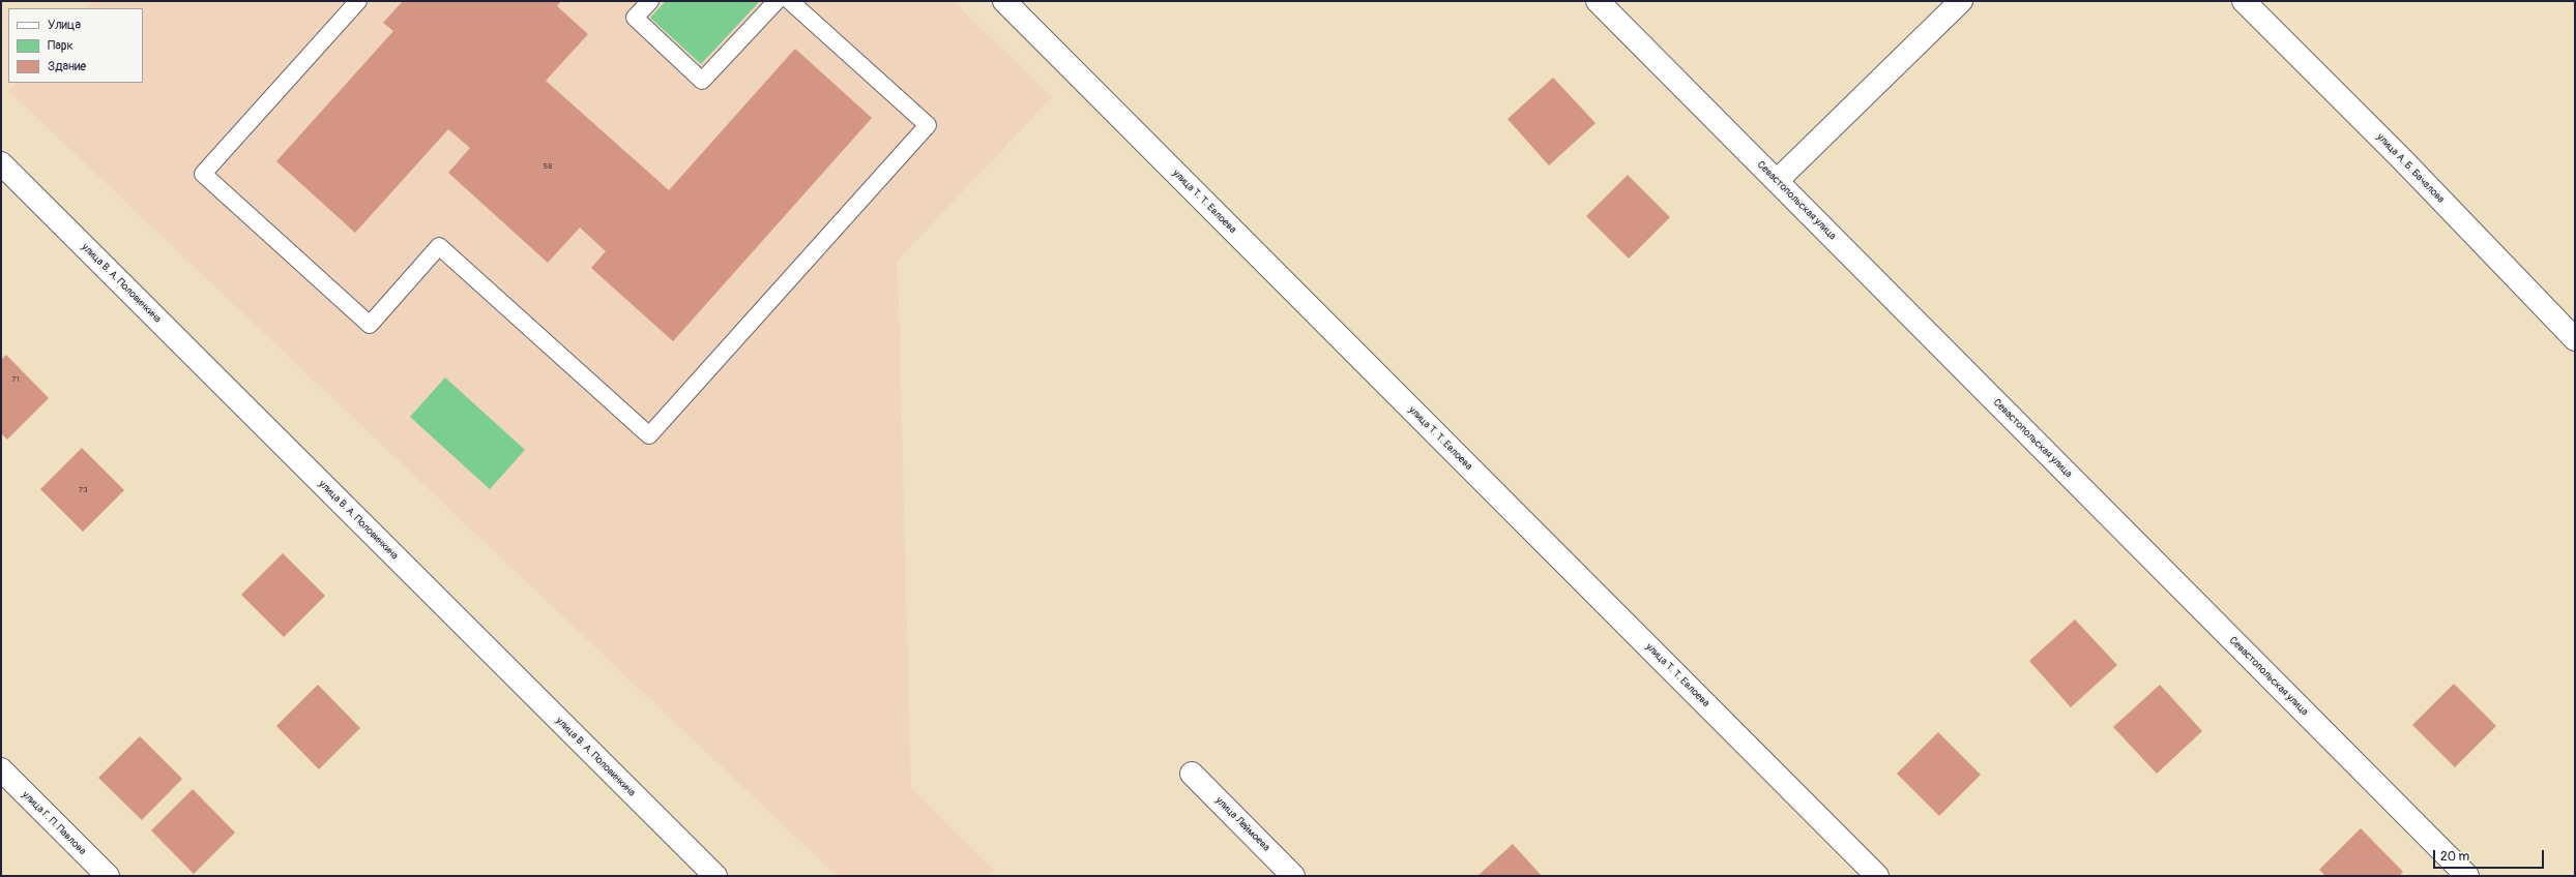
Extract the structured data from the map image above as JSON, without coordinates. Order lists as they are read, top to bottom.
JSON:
{
  "streets": {
    "street": [
      "улица А. Б. Бачалова",
      "Севастопольская улица",
      "улица Т. Т. Евлоева",
      "улица В. А. Половинкина",
      "улица Г. П. Павлова",
      "улица Леймоева"
    ]
  },
  "house_numbers": ["58", "71", "73"],
  "legend": ["Улица", "Парк", "Здание"],
  "scale_bar": "20 m"
}
